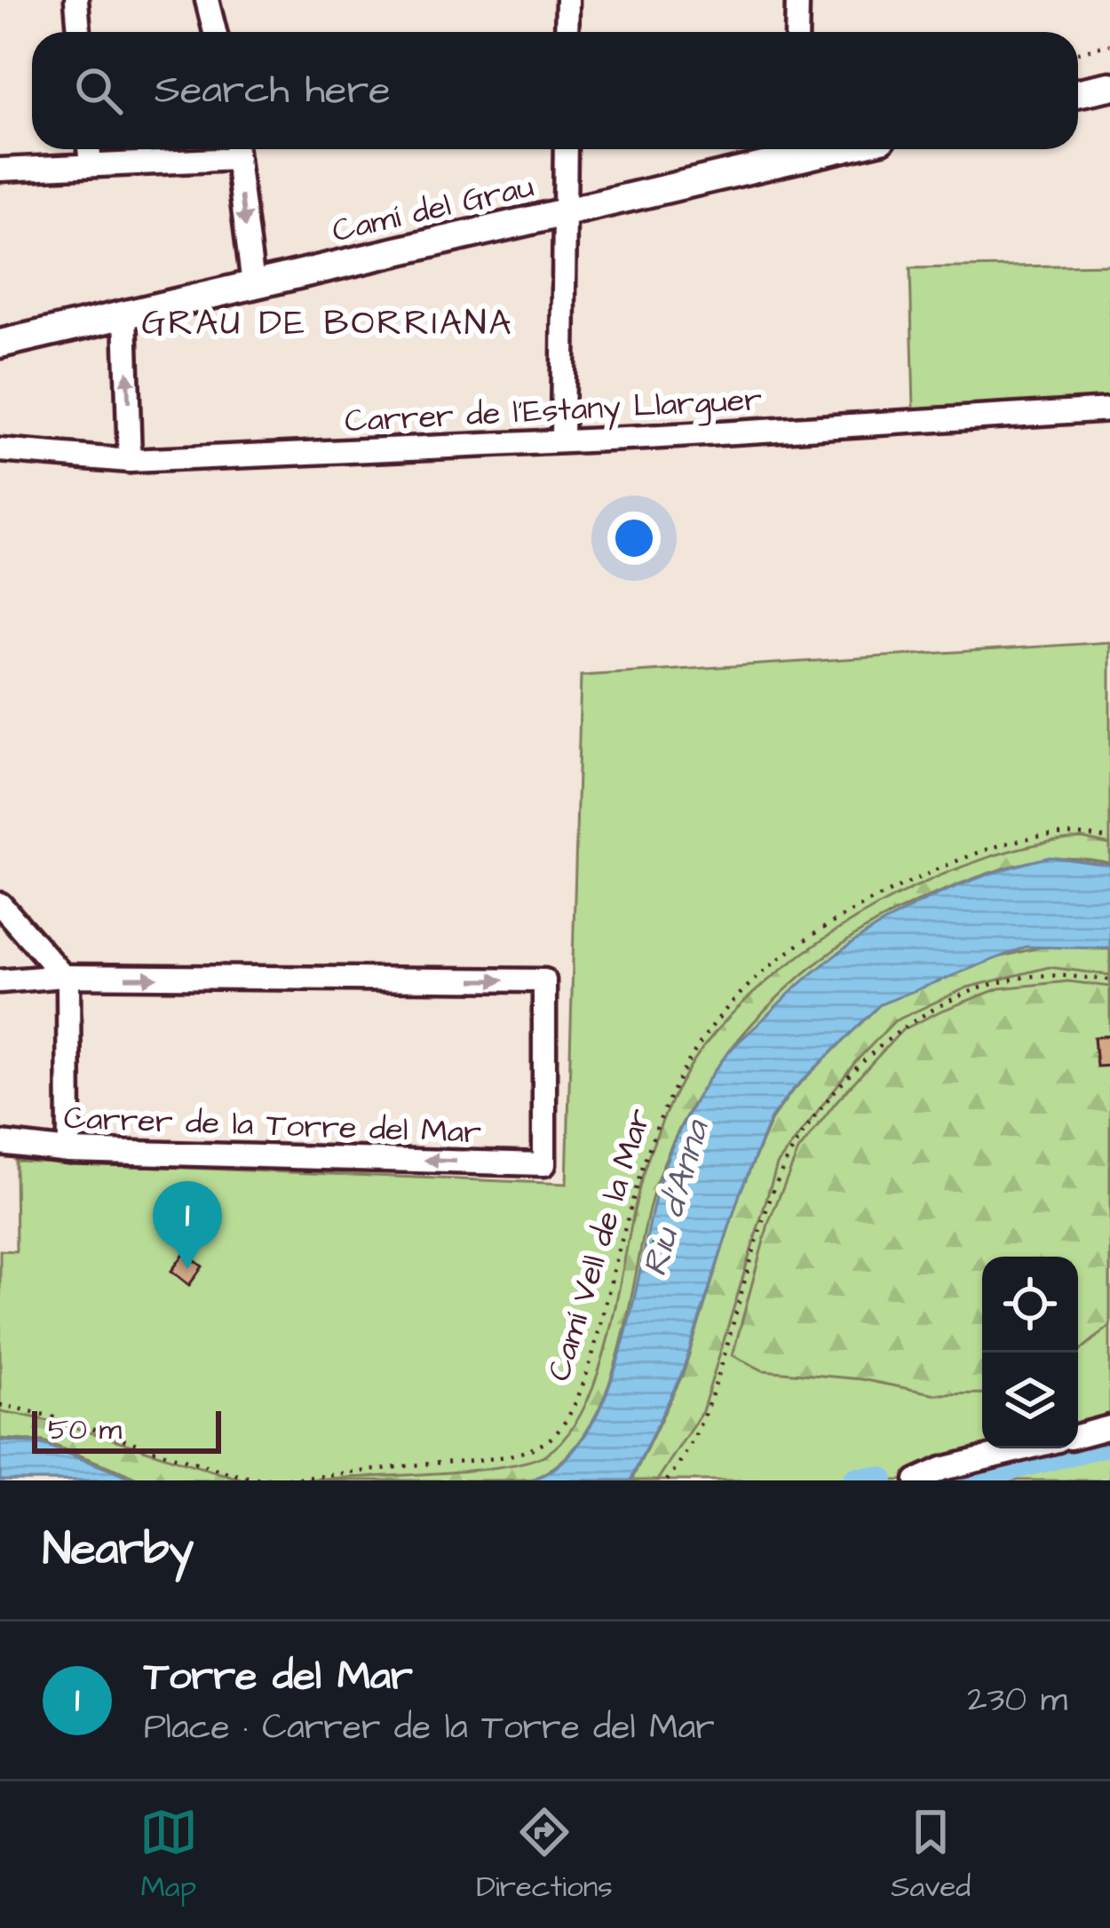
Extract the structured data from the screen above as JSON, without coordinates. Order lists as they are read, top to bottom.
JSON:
{
  "streets": {
    "street": ["Camí del Grau", "Carrer de l'Estany Llarguer", "Carrer de la Torre del Mar"],
    "path": ["Camí Vell de la Mar"]
  },
  "districts": ["GRAU DE BORRIANA"],
  "water": ["Riu d'Anna"],
  "scale_bar": "50 m",
  "page": {
    "search": "Search here",
    "pins": "1",
    "scale": "50 m",
    "heading": "Nearby",
    "list": [
      {
        "mark": "1",
        "name": "Torre del Mar",
        "note": "Place · Carrer de la Torre del Mar",
        "value": "230 m"
      }
    ],
    "nav": ["Map", "Directions", "Saved"]
  }
}
